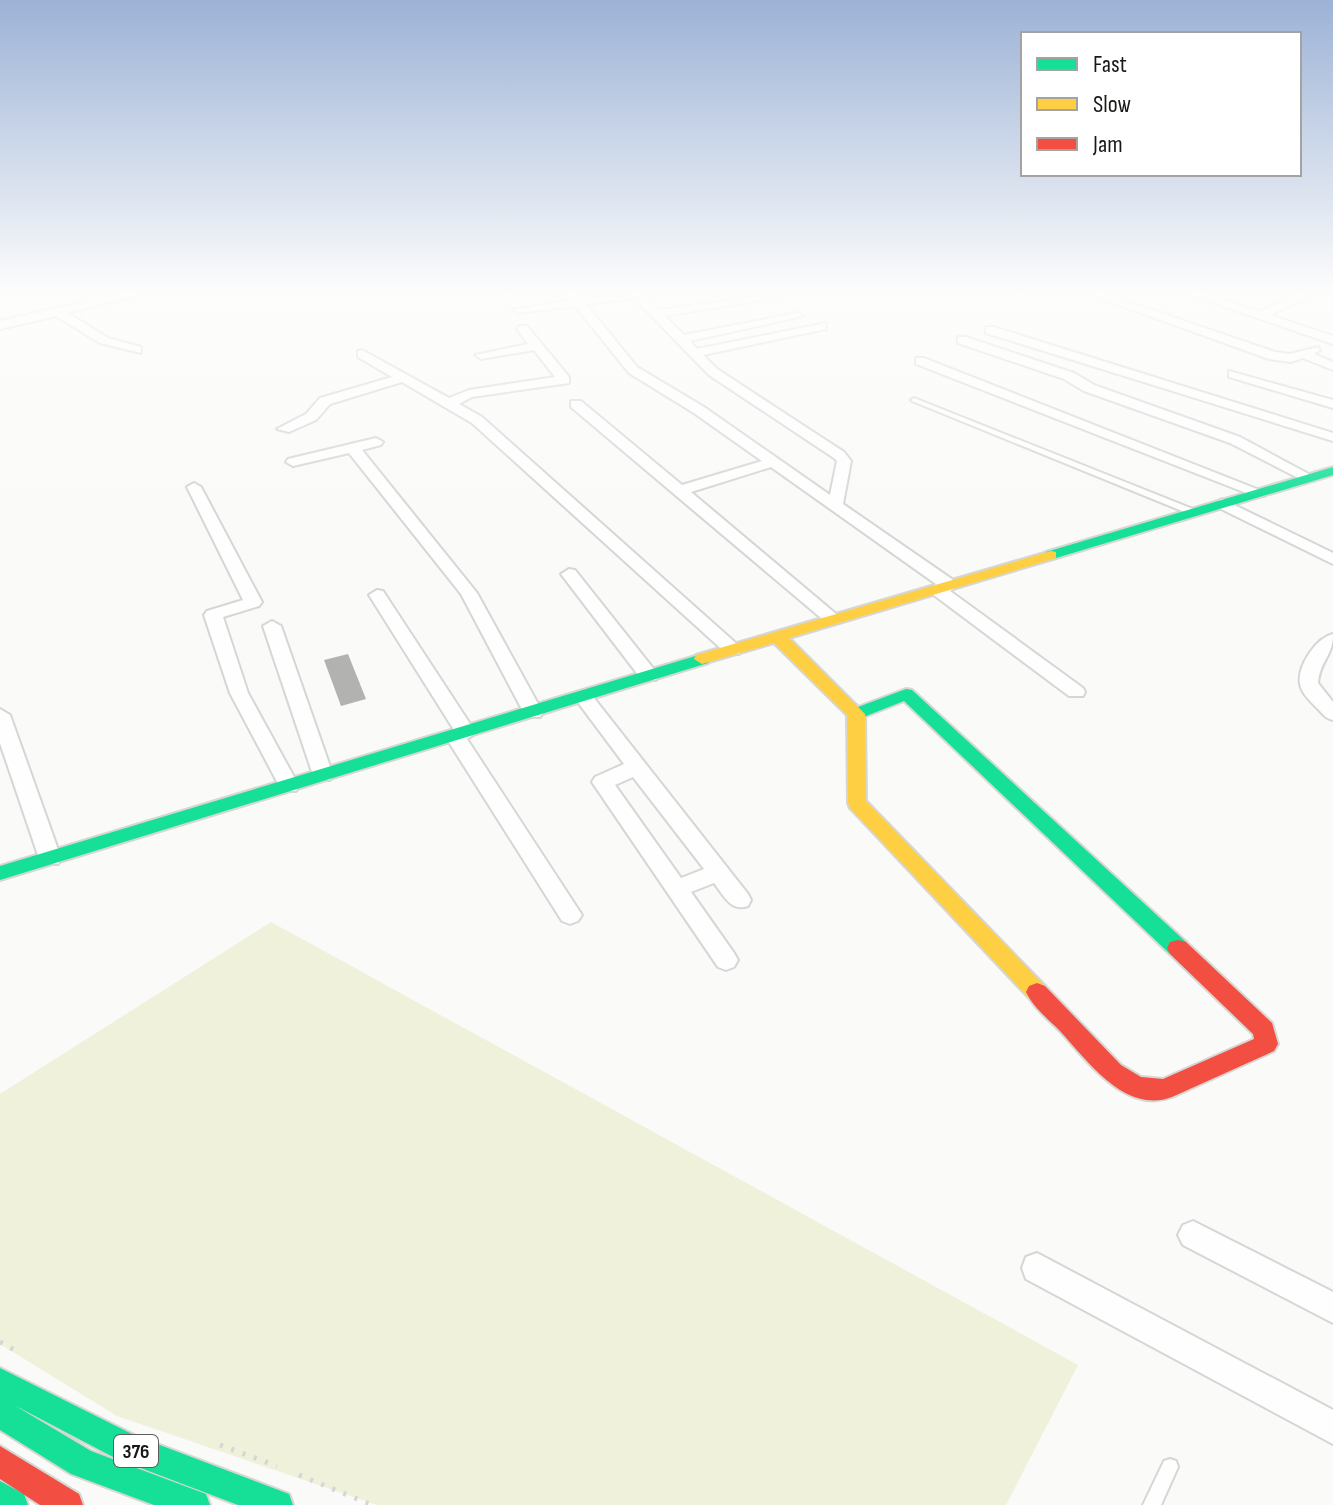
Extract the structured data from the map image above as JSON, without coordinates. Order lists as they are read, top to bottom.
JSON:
{
  "streets": {
    "street": ["376"]
  },
  "legend": ["Fast", "Slow", "Jam"]
}
